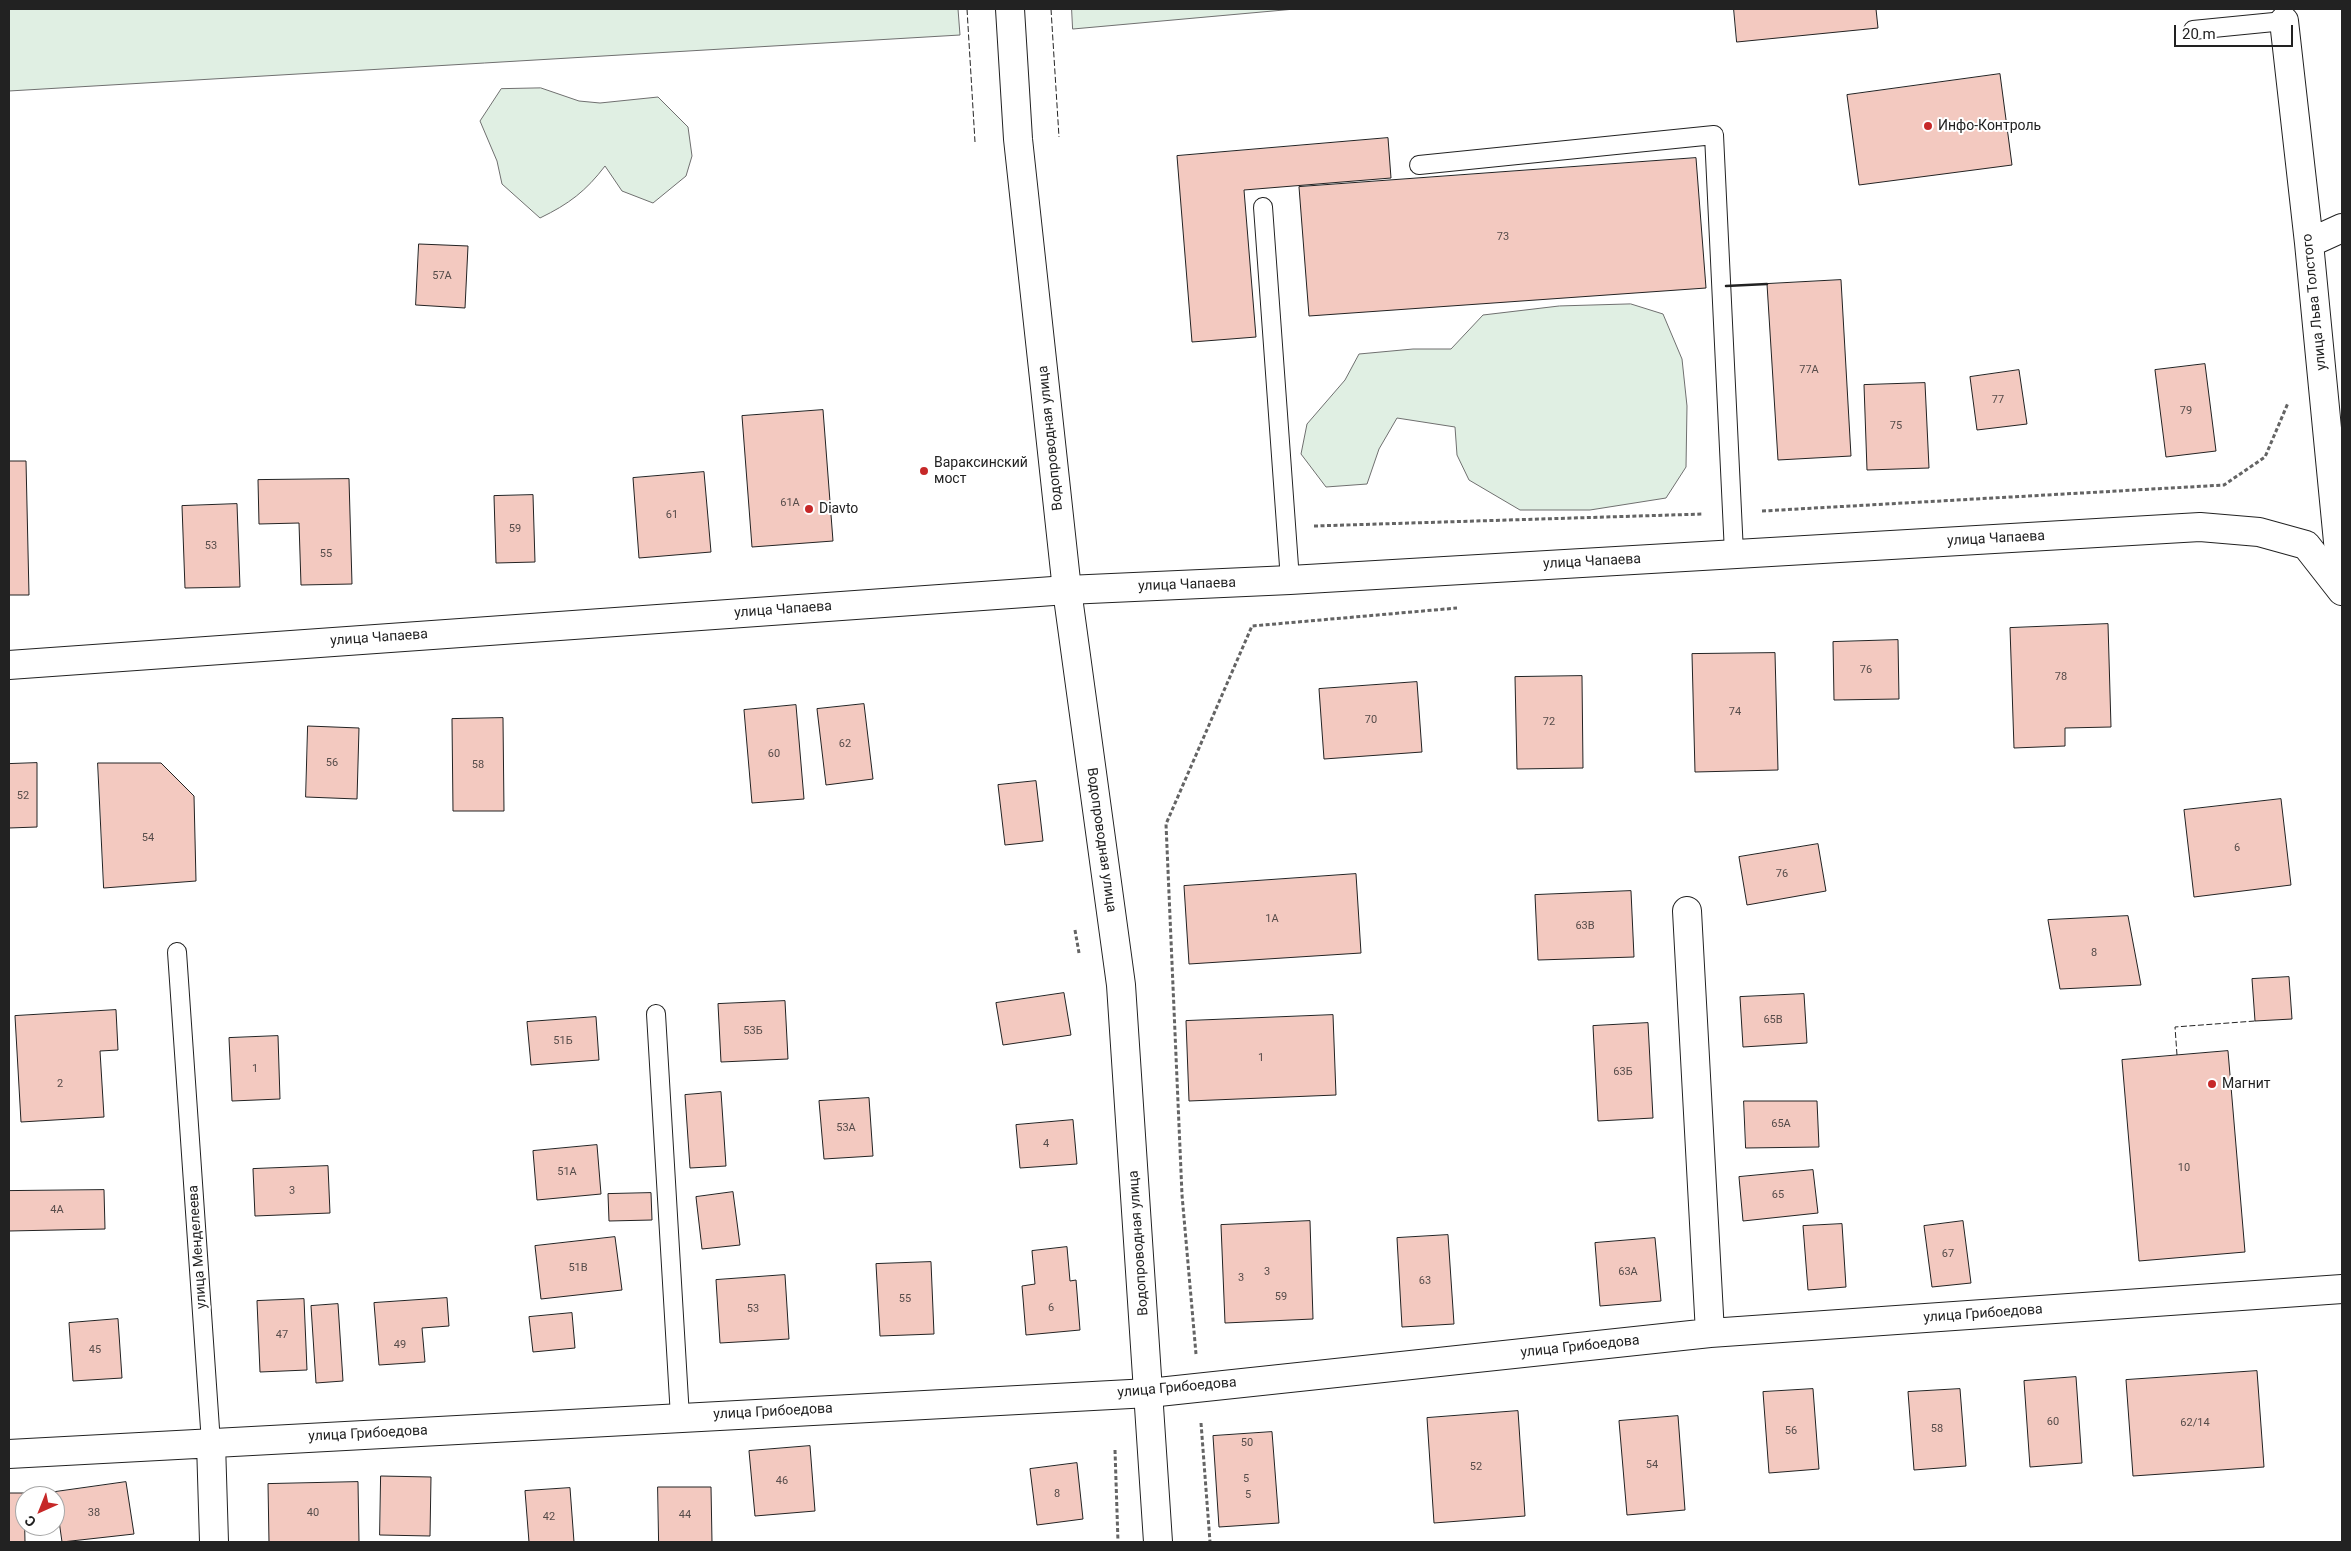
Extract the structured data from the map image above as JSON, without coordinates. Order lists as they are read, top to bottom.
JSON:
{
  "streets": {
    "street": [
      "улица Льва Толстого",
      "Водопроводная улица",
      "улица Чапаева",
      "улица Менделеева",
      "улица Грибоедова"
    ]
  },
  "crossings": [
    ["Водопроводная улица", "улица Чапаева"],
    ["Водопроводная улица", "улица Грибоедова"],
    ["улица Менделеева", "улица Грибоедова"]
  ],
  "places": [
    "Инфо-Контроль",
    "Вараксинский мост",
    "Diavto",
    "Магнит"
  ],
  "house_numbers": [
    "73",
    "57А",
    "77А",
    "77",
    "79",
    "75",
    "61А",
    "61",
    "59",
    "53",
    "55",
    "76",
    "78",
    "74",
    "70",
    "72",
    "62",
    "60",
    "56",
    "58",
    "52",
    "54",
    "6",
    "76",
    "1А",
    "63В",
    "8",
    "65В",
    "53Б",
    "51Б",
    "1",
    "1",
    "63Б",
    "2",
    "65А",
    "53А",
    "4",
    "10",
    "51А",
    "3",
    "65",
    "4А",
    "67",
    "51В",
    "3",
    "63А",
    "3",
    "63",
    "59",
    "55",
    "6",
    "53",
    "47",
    "49",
    "45",
    "60",
    "62/14",
    "58",
    "56",
    "50",
    "54",
    "52",
    "5",
    "46",
    "8",
    "5",
    "38",
    "40",
    "44",
    "42"
  ],
  "scale_bar": "20 m",
  "north": "bottom left"
}
